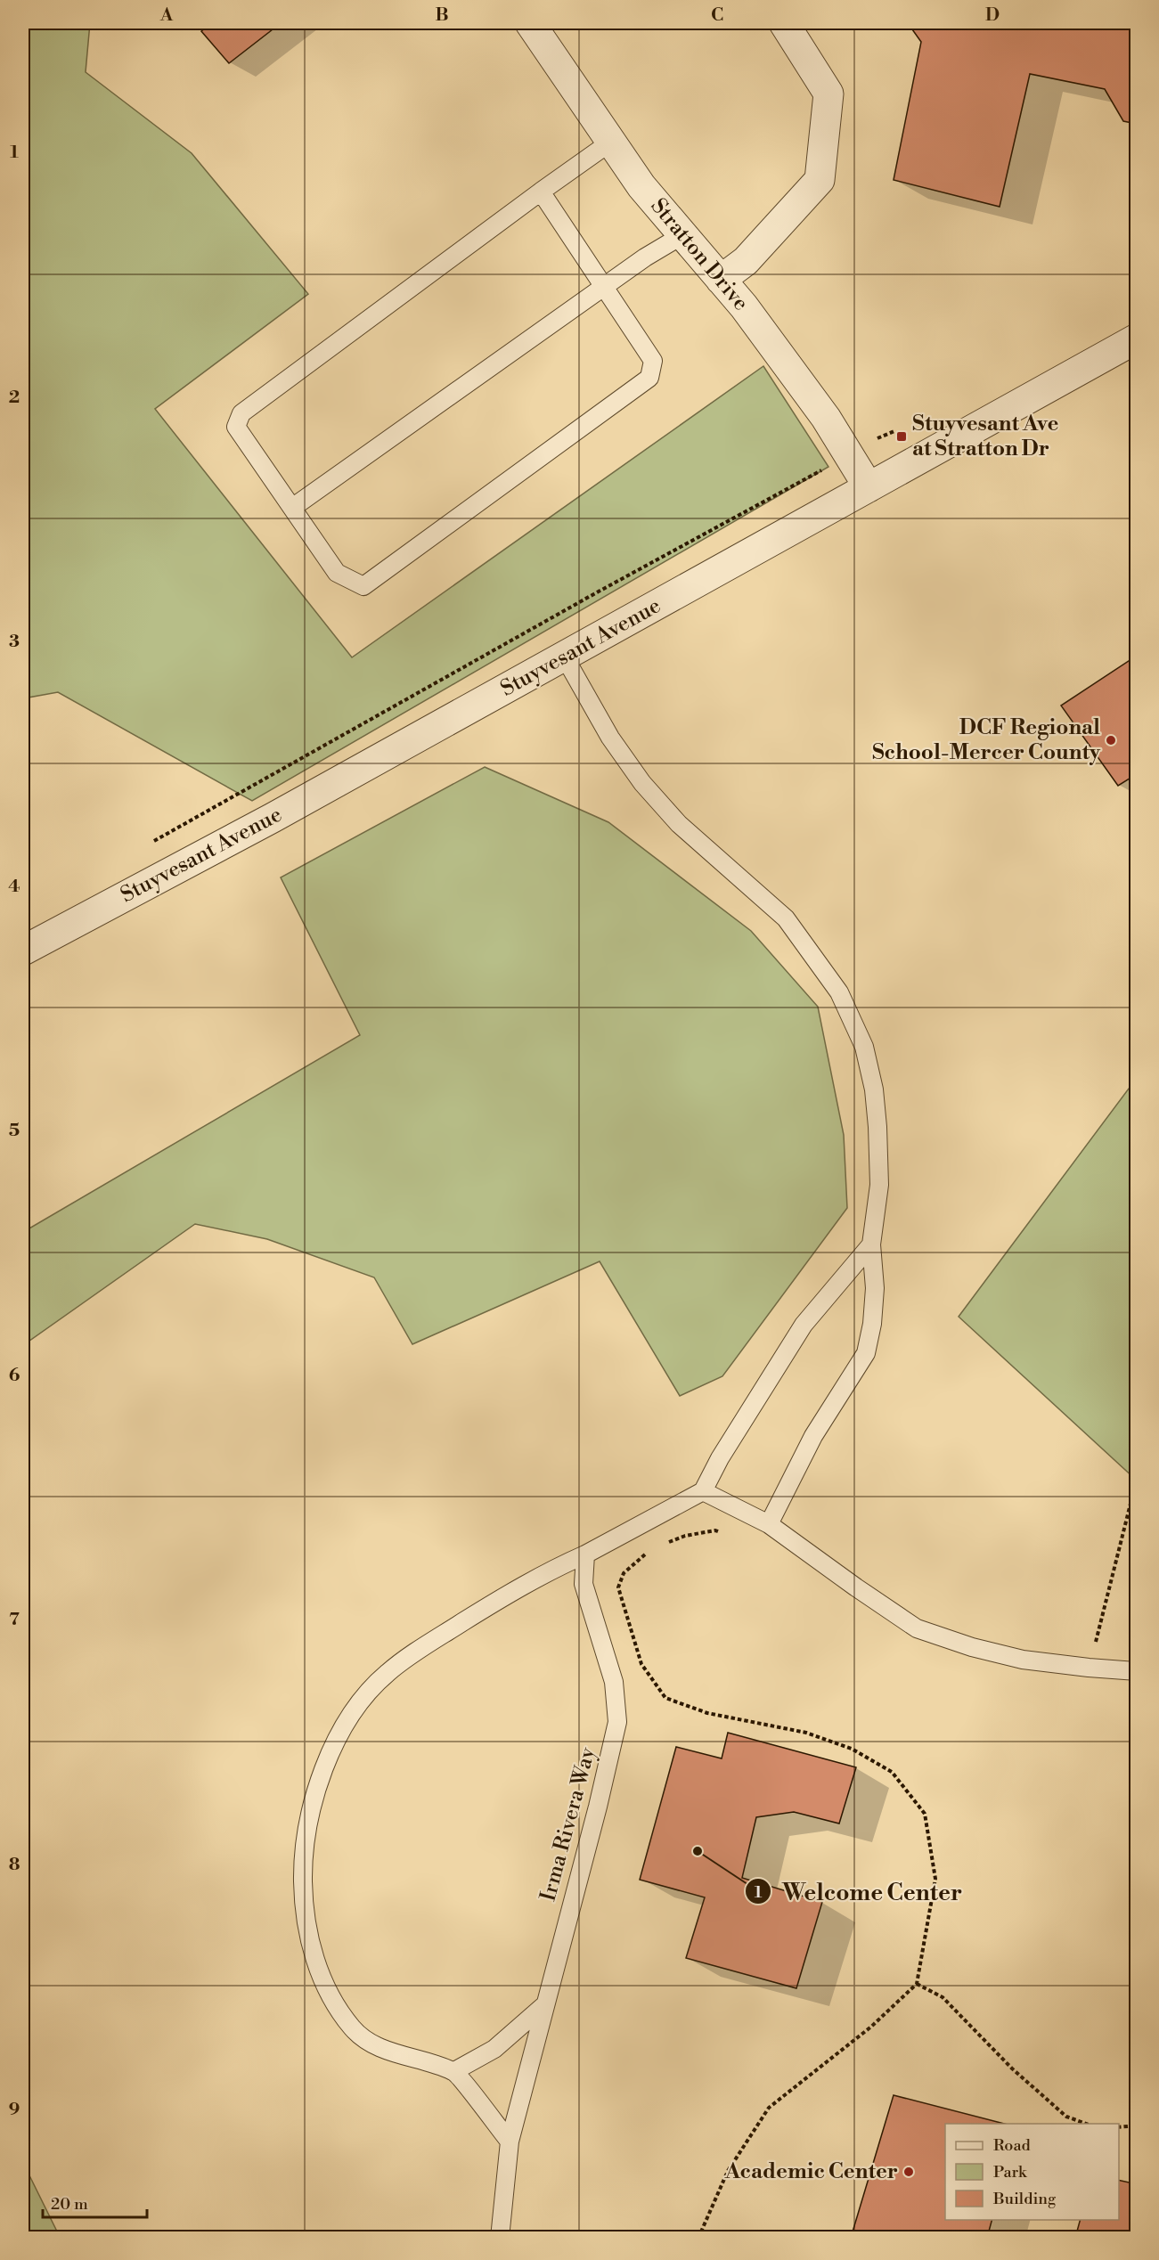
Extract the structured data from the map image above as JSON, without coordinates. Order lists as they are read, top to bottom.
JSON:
{
  "streets": {
    "street": ["Stratton Drive", "Stuyvesant Avenue"],
    "lane": ["Irma Rivera Way"]
  },
  "crossings": [
    ["Stratton Drive", "Stuyvesant Avenue"]
  ],
  "places": {
    "transit": ["Stuyvesant Ave at Stratton Dr"],
    "other": ["DCF Regional School-Mercer County", "Welcome Center", "Academic Center"]
  },
  "legend": ["Road", "Park", "Building"],
  "scale_bar": "20 m",
  "grid": {
    "columns": [
      "A",
      "B",
      "C",
      "D"
    ],
    "rows": [
      "1",
      "2",
      "3",
      "4",
      "5",
      "6",
      "7",
      "8",
      "9"
    ]
  }
}
